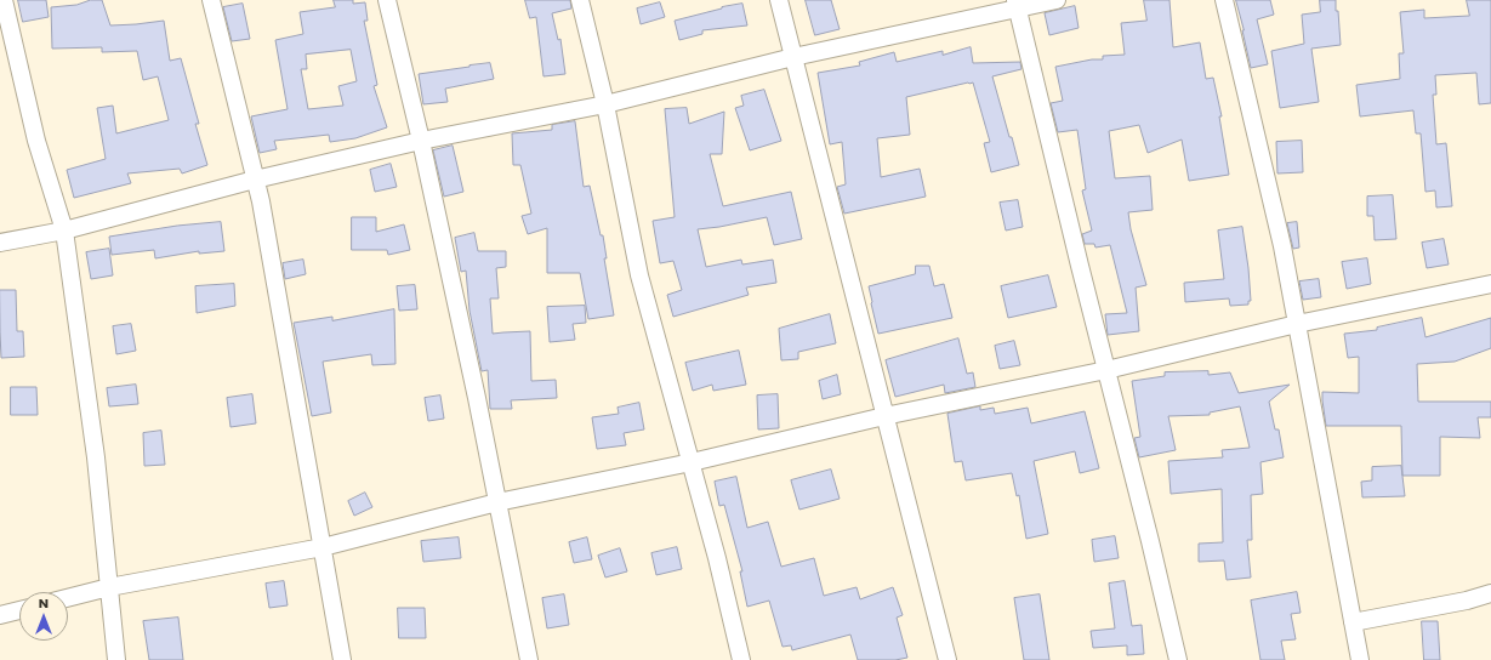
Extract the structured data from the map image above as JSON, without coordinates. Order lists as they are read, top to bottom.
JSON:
{
  "north": "top"
}
